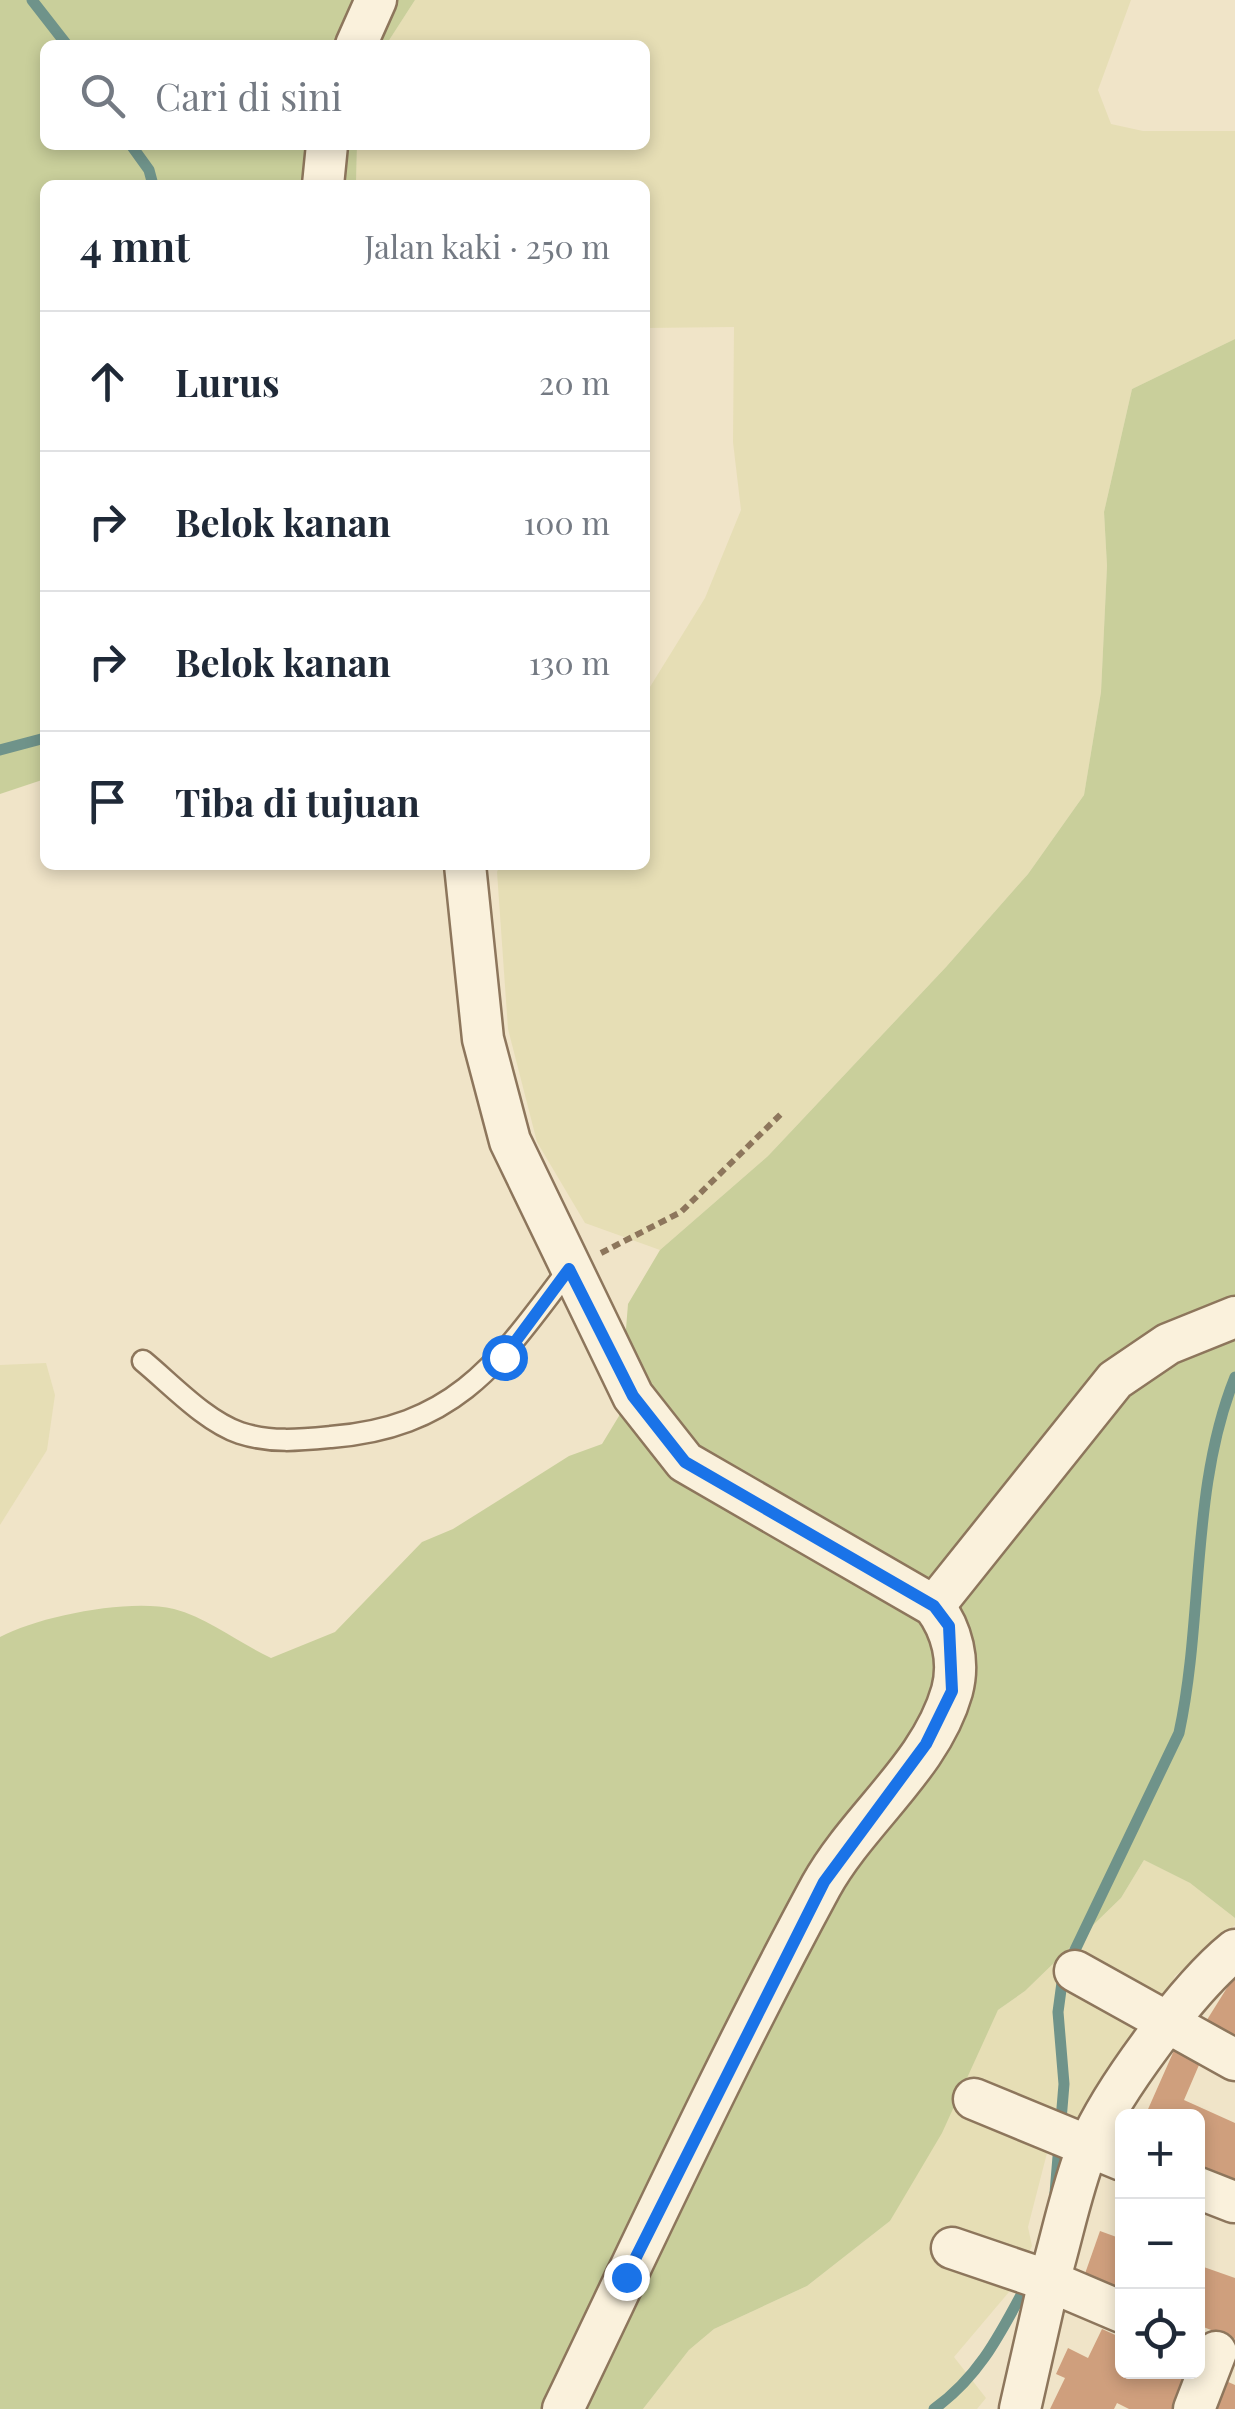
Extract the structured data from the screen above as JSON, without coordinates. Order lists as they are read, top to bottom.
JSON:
{
  "page": {
    "search": "Cari di sini",
    "heading": ["4 mnt", "Jalan kaki · 250 m"],
    "list": [
      ["Lurus", "20 m"],
      ["Belok kanan", "100 m"],
      ["Belok kanan", "130 m"],
      "Tiba di tujuan"
    ],
    "map_buttons": ["+", "−"]
  }
}
